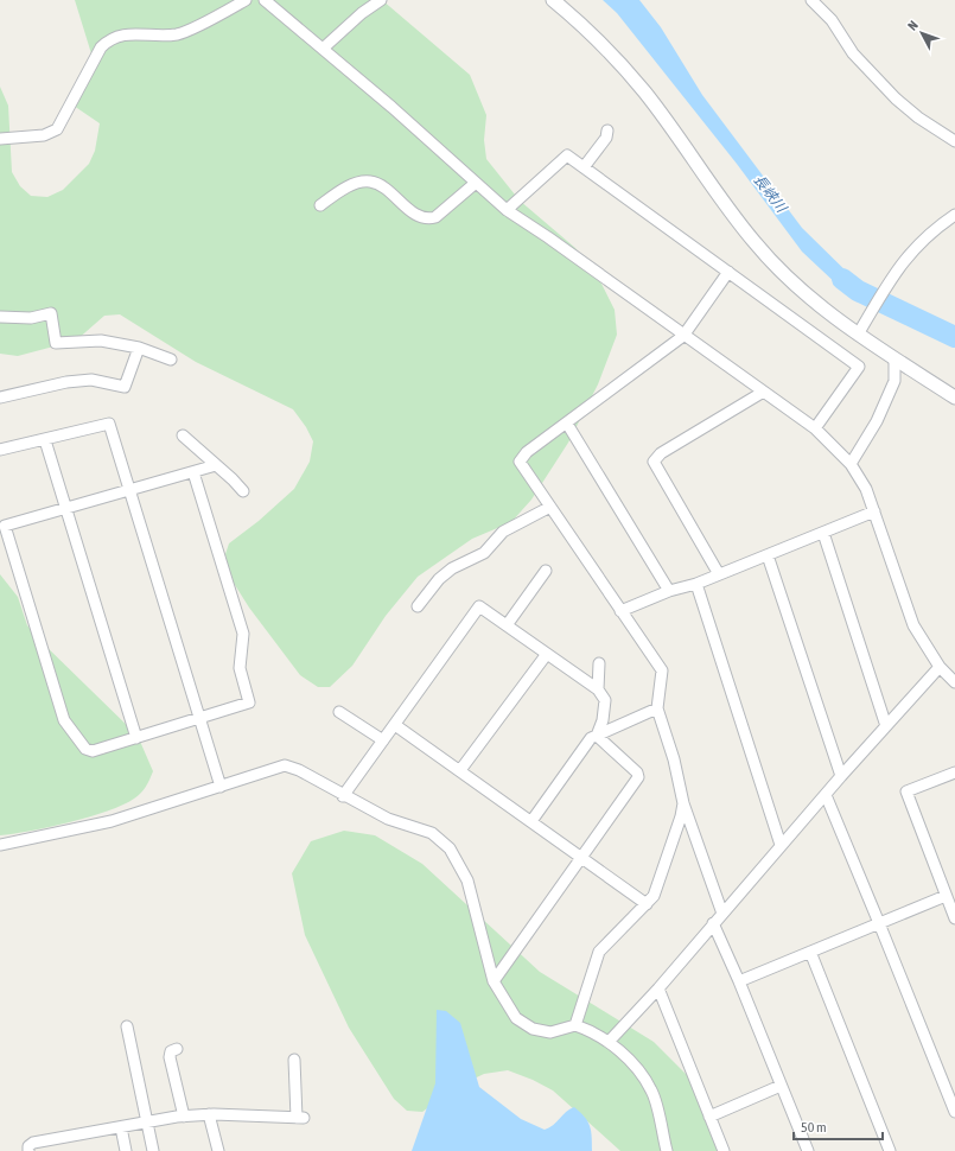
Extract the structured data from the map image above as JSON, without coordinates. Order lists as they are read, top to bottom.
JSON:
{
  "water": ["長峡川"],
  "scale_bar": "50 m",
  "north": "top left"
}
